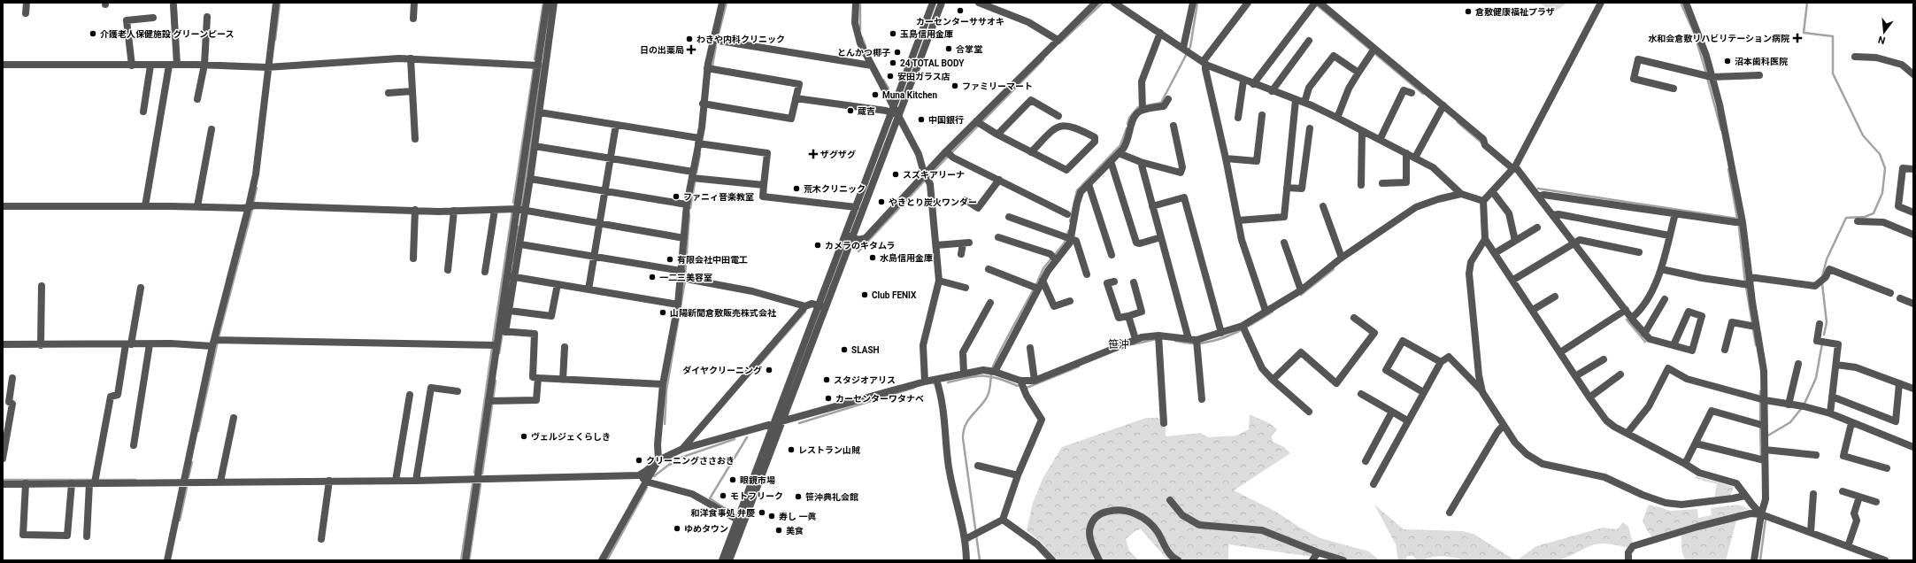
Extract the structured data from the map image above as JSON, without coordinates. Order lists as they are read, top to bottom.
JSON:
{
  "districts": ["笹沖"],
  "places": {
    "other": [
      "カーセンターササオキ",
      "倉敷健康福祉プラザ",
      "介護老人保健施設 グリーンピース",
      "玉島信用金庫",
      "わきや内科クリニック",
      "合掌堂",
      "とんかつ椰子",
      "沼本歯科医院",
      "24 TOTAL BODY",
      "安田ガラス店",
      "ファミリーマート",
      "Muna Kitchen",
      "蔵吉",
      "中国銀行",
      "スズキアリーナ",
      "荒木クリニック",
      "ファニィ音楽教室",
      "やきとり炭火ワンダー",
      "カメラのキタムラ",
      "水島信用金庫",
      "有限会社中田電工",
      "一二三美容室",
      "Club FENIX",
      "山陽新聞倉敷販売株式会社",
      "SLASH",
      "ダイヤクリーニング",
      "スタジオアリス",
      "カーセンターワタナベ",
      "ヴェルジェくらしき",
      "レストラン山賊",
      "クリーニングささおき",
      "眼鏡市場",
      "モトフリーク",
      "笹沖典礼会館",
      "和洋食事処 弁慶",
      "寿し 一眞",
      "ゆめタウン",
      "美食"
    ],
    "health": ["水和会倉敷リハビリテーション病院", "日の出薬局", "ザグザグ"]
  },
  "north": "bottom"
}
